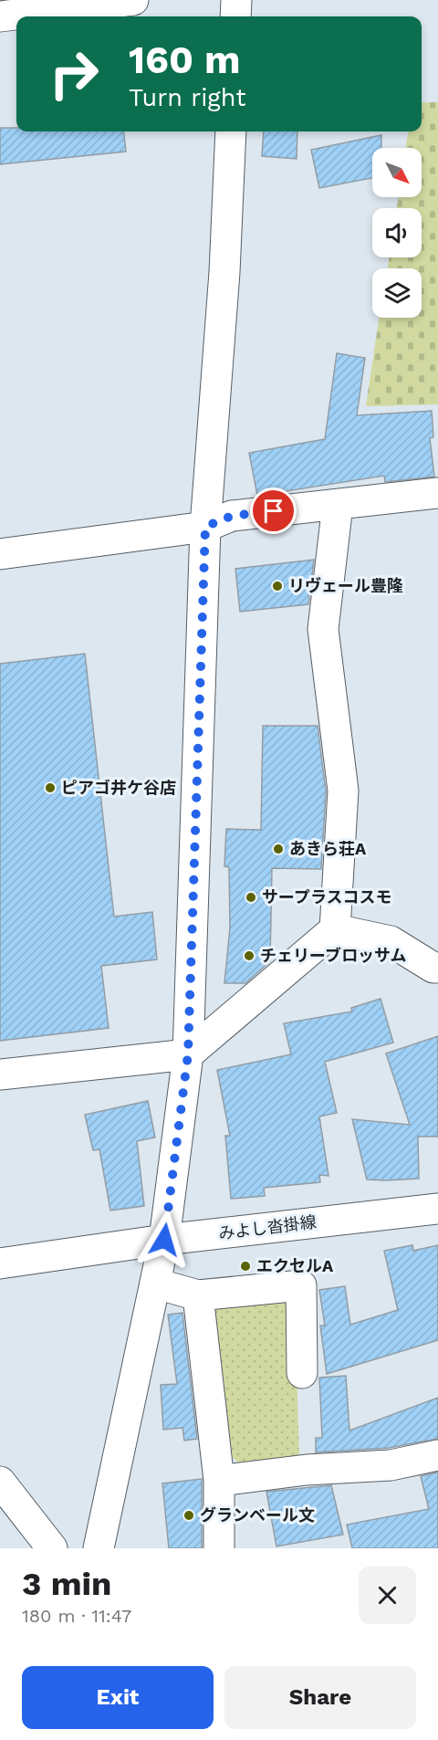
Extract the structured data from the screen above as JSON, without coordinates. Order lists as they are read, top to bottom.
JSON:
{
  "streets": {
    "street": ["みよし沓掛線"]
  },
  "places": [
    "リヴェール豊隆",
    "ピアゴ井ケ谷店",
    "あきら荘A",
    "サープラスコスモ",
    "チェリーブロッサム",
    "エクセルA",
    "グランベール文"
  ],
  "north": "bottom right",
  "page": {
    "turn": ["160 m", "Turn right"],
    "heading": ["3 min", "180 m · 11:47"],
    "buttons": ["Exit", "Share"]
  }
}
